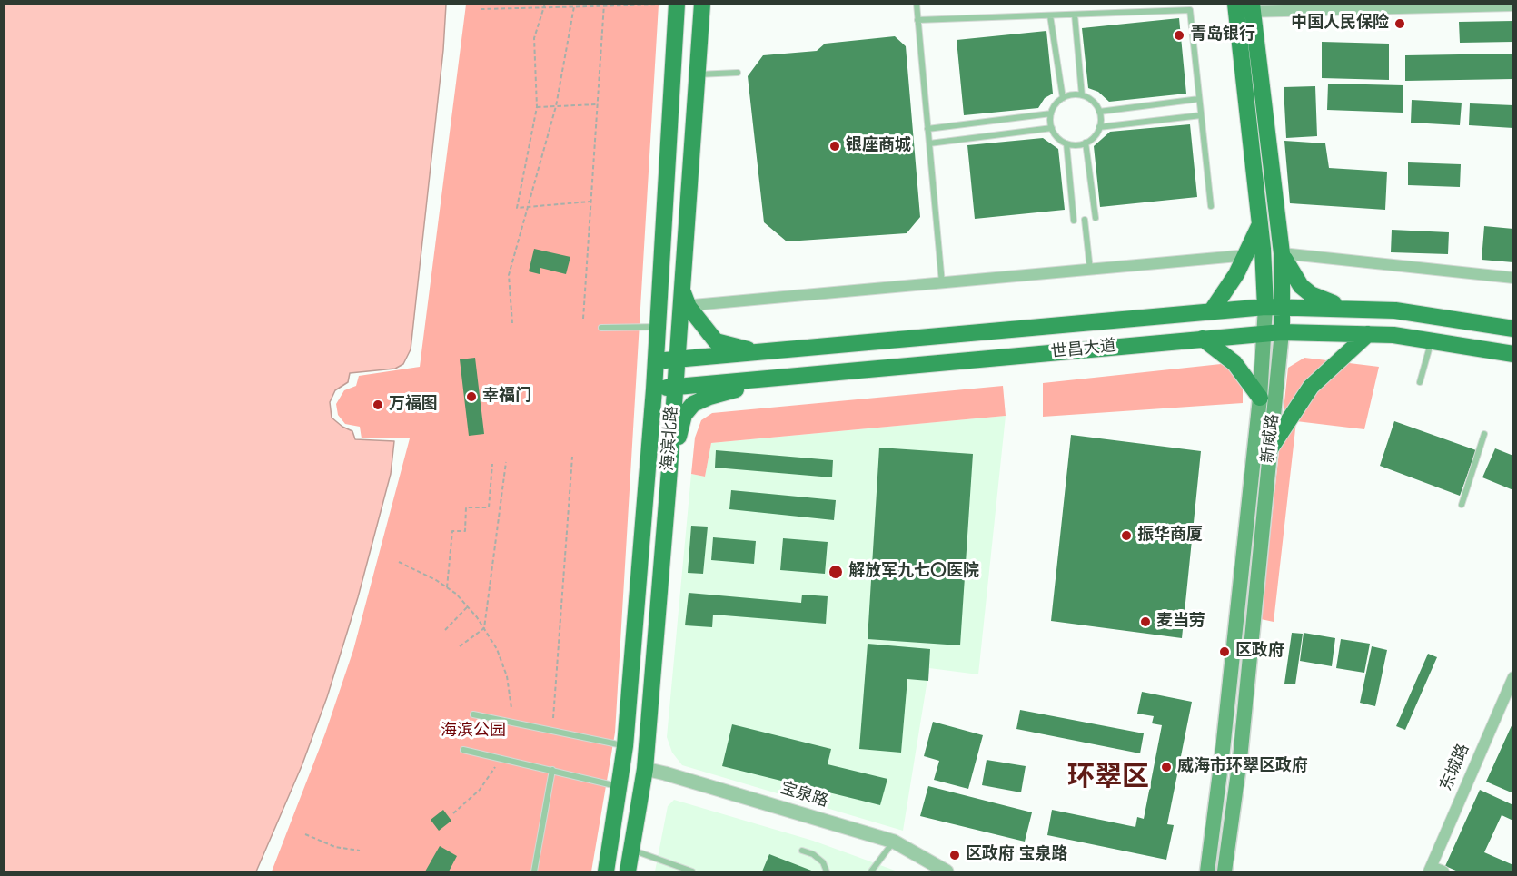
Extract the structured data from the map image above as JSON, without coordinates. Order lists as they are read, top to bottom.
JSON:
{
  "streets": {
    "main road": ["世昌大道", "海滨北路", "新威路"],
    "street": ["东城路", "宝泉路"]
  },
  "crossings": [
    ["世昌大道", "海滨北路"],
    ["世昌大道", "新威路"],
    ["海滨北路", "宝泉路"]
  ],
  "districts": ["环翠区"],
  "parks": ["海滨公园"],
  "places": [
    "中国人民保险",
    "青岛银行",
    "银座商城",
    "幸福门",
    "万福图",
    "振华商厦",
    "解放军九七〇医院",
    "麦当劳",
    "区政府",
    "威海市环翠区政府",
    "区政府 宝泉路"
  ]
}
